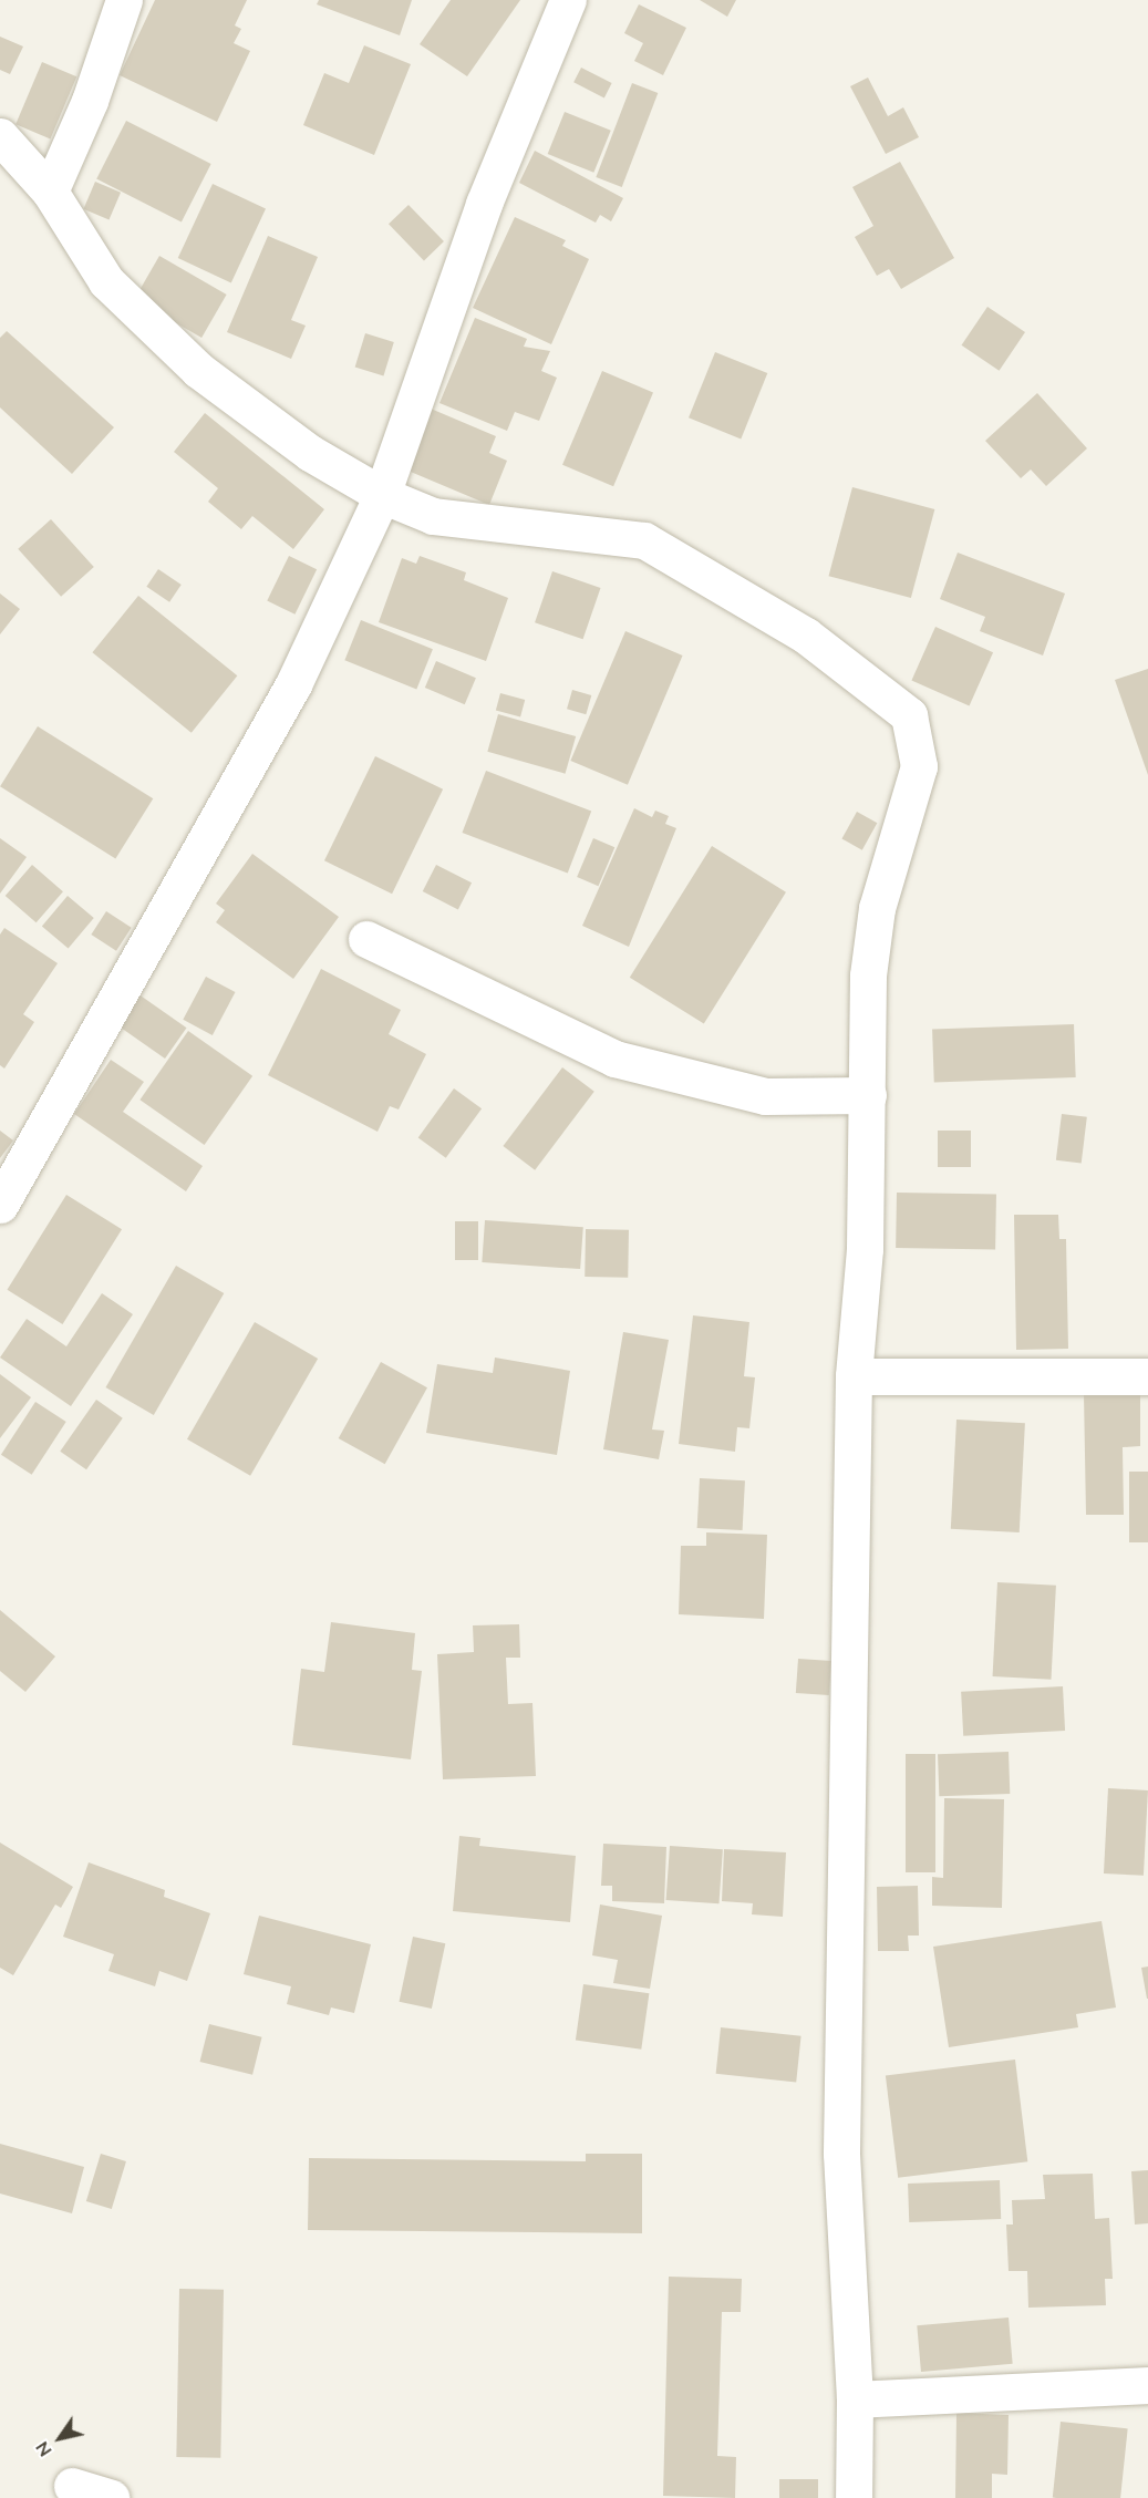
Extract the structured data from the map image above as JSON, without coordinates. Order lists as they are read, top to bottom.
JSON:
{
  "north": "bottom left"
}
